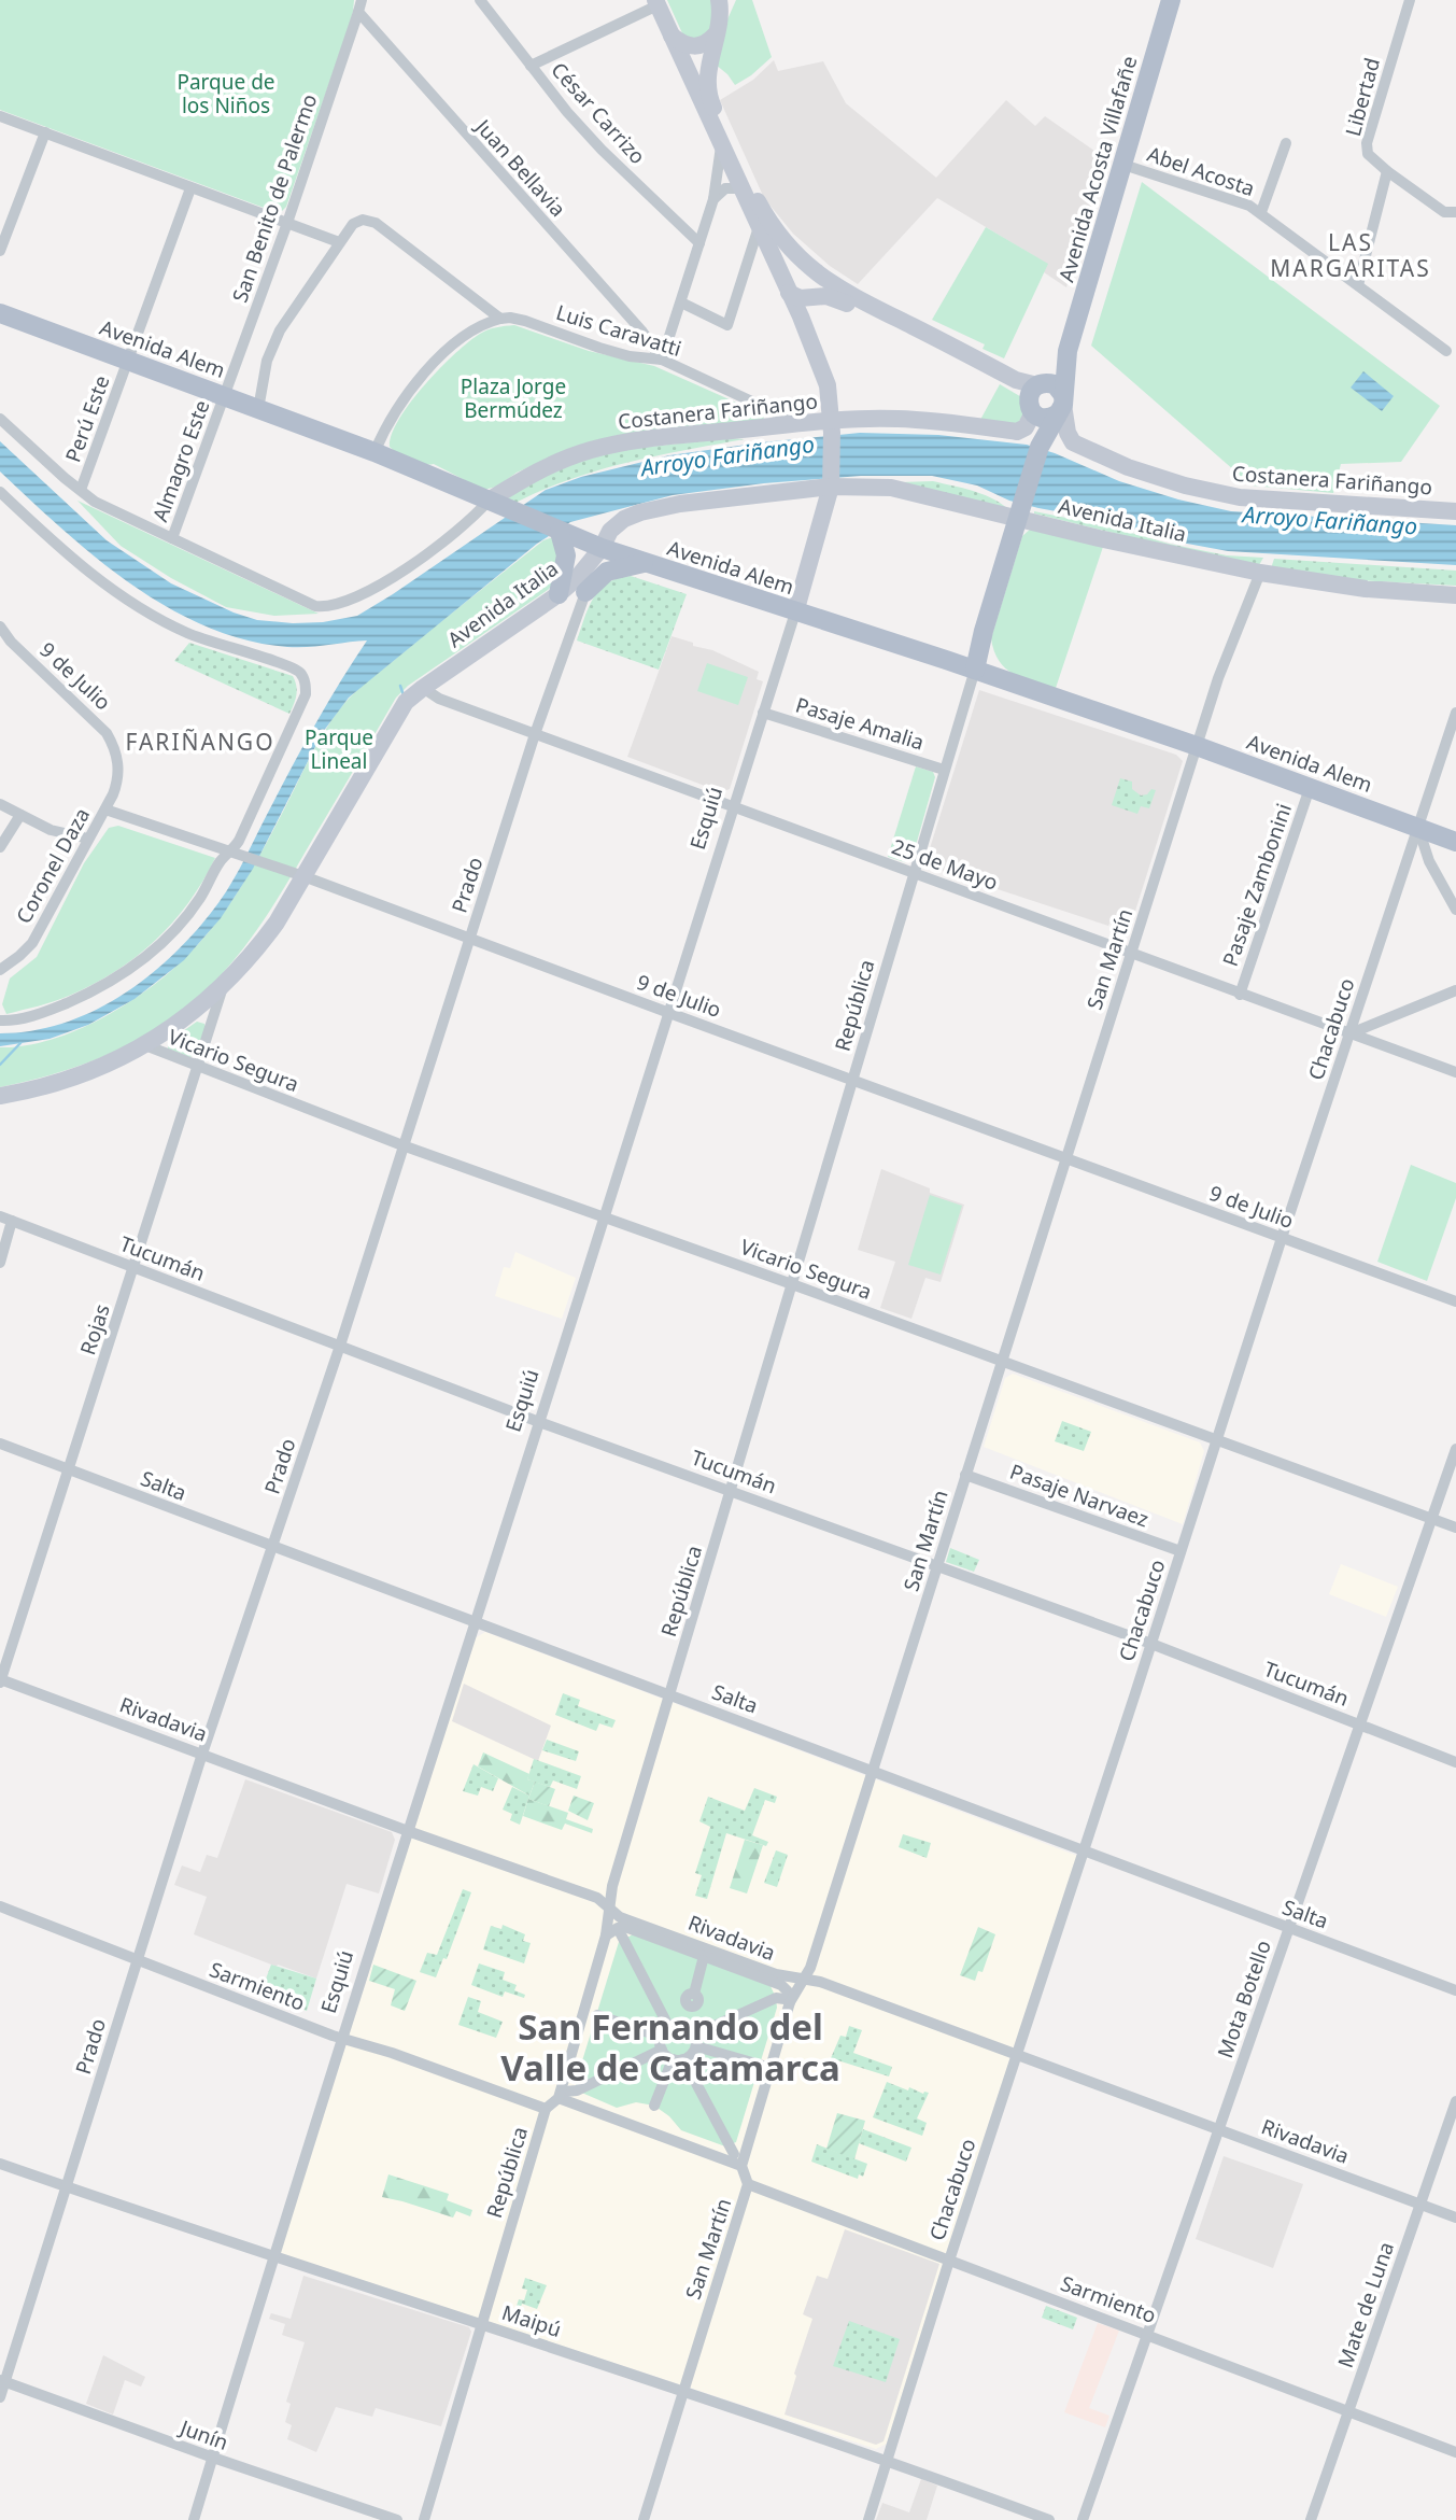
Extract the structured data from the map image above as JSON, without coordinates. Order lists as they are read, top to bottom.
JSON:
{
  "streets": {
    "main road": [
      "Avenida Acosta Villafañe",
      "Avenida Alem",
      "Costanera Fariñango",
      "Avenida Italia",
      "Esquiú"
    ],
    "street": [
      "Libertad",
      "César Carrizo",
      "Juan Bellavia",
      "Abel Acosta",
      "San Benito de Palermo",
      "Luis Caravatti",
      "Perú Este",
      "Almagro Este",
      "9 de Julio",
      "Pasaje Amalia",
      "25 de Mayo",
      "Coronel Daza",
      "Prado",
      "Pasaje Zambonini",
      "San Martín",
      "República",
      "Chacabuco",
      "Vicario Segura",
      "Tucumán",
      "Rojas",
      "Salta",
      "Pasaje Narvaez",
      "Rivadavia",
      "Sarmiento",
      "Mota Botello",
      "Mate de Luna",
      "Maipú",
      "Junín"
    ]
  },
  "crossings": [
    ["Juan Bellavia", "San Benito de Palermo"],
    ["Juan Bellavia", "Luis Caravatti"],
    ["Avenida Acosta Villafañe", "Abel Acosta"],
    ["Avenida Acosta Villafañe", "Avenida Alem"],
    ["Avenida Acosta Villafañe", "Costanera Fariñango"],
    ["Avenida Acosta Villafañe", "Avenida Italia"],
    ["Avenida Acosta Villafañe", "República"],
    ["San Benito de Palermo", "Avenida Alem"],
    ["San Benito de Palermo", "Almagro Este"],
    ["Luis Caravatti", "Costanera Fariñango"],
    ["Avenida Alem", "Costanera Fariñango"],
    ["Avenida Alem", "Perú Este"],
    ["Avenida Alem", "Almagro Este"],
    ["Avenida Alem", "Avenida Italia"],
    ["Avenida Alem", "Esquiú"],
    ["Avenida Alem", "Prado"],
    ["Avenida Alem", "Pasaje Zambonini"],
    ["Avenida Alem", "San Martín"],
    ["Avenida Alem", "República"],
    ["Avenida Alem", "Chacabuco"],
    ["Costanera Fariñango", "Perú Este"],
    ["Costanera Fariñango", "Almagro Este"],
    ["Costanera Fariñango", "Esquiú"],
    ["Avenida Italia", "9 de Julio"],
    ["Avenida Italia", "Esquiú"],
    ["Avenida Italia", "25 de Mayo"],
    ["Avenida Italia", "Prado"],
    ["Avenida Italia", "San Martín"],
    ["Avenida Italia", "Vicario Segura"],
    ["Avenida Italia", "Rojas"],
    ["9 de Julio", "Esquiú"],
    ["9 de Julio", "Coronel Daza"],
    ["9 de Julio", "Prado"],
    ["9 de Julio", "San Martín"],
    ["9 de Julio", "República"],
    ["9 de Julio", "Chacabuco"],
    ["Pasaje Amalia", "Esquiú"],
    ["Pasaje Amalia", "República"],
    ["Esquiú", "25 de Mayo"],
    ["Esquiú", "Vicario Segura"],
    ["Esquiú", "Tucumán"],
    ["Esquiú", "Salta"],
    ["Esquiú", "Rivadavia"],
    ["Esquiú", "Sarmiento"],
    ["Esquiú", "Maipú"],
    ["Esquiú", "Junín"],
    ["25 de Mayo", "Prado"],
    ["25 de Mayo", "Pasaje Zambonini"],
    ["25 de Mayo", "San Martín"],
    ["25 de Mayo", "República"],
    ["25 de Mayo", "Chacabuco"],
    ["Prado", "Vicario Segura"],
    ["Prado", "Tucumán"],
    ["Prado", "Salta"],
    ["Prado", "Rivadavia"],
    ["Prado", "Sarmiento"],
    ["Prado", "Maipú"],
    ["Prado", "Junín"],
    ["San Martín", "Vicario Segura"],
    ["San Martín", "Tucumán"],
    ["San Martín", "Salta"],
    ["San Martín", "Pasaje Narvaez"],
    ["San Martín", "Rivadavia"],
    ["San Martín", "Sarmiento"],
    ["San Martín", "Maipú"],
    ["República", "Vicario Segura"],
    ["República", "Tucumán"],
    ["República", "Salta"],
    ["República", "Rivadavia"],
    ["República", "Sarmiento"],
    ["República", "Maipú"],
    ["Chacabuco", "Vicario Segura"],
    ["Chacabuco", "Tucumán"],
    ["Chacabuco", "Salta"],
    ["Chacabuco", "Pasaje Narvaez"],
    ["Chacabuco", "Rivadavia"],
    ["Chacabuco", "Sarmiento"],
    ["Chacabuco", "Maipú"],
    ["Vicario Segura", "Rojas"],
    ["Vicario Segura", "Mota Botello"],
    ["Tucumán", "Rojas"],
    ["Tucumán", "Mota Botello"],
    ["Rojas", "Salta"],
    ["Rojas", "Rivadavia"],
    ["Salta", "Mota Botello"],
    ["Rivadavia", "Mota Botello"],
    ["Rivadavia", "Mate de Luna"],
    ["Sarmiento", "Mota Botello"],
    ["Sarmiento", "Mate de Luna"]
  ],
  "districts": ["LAS MARGARITAS", "FARIÑANGO", "San Fernando del Valle de Catamarca"],
  "water": ["Arroyo Fariñango"],
  "parks": ["Parque de los Niños", "Plaza Jorge Bermúdez", "Parque Lineal"]
}
